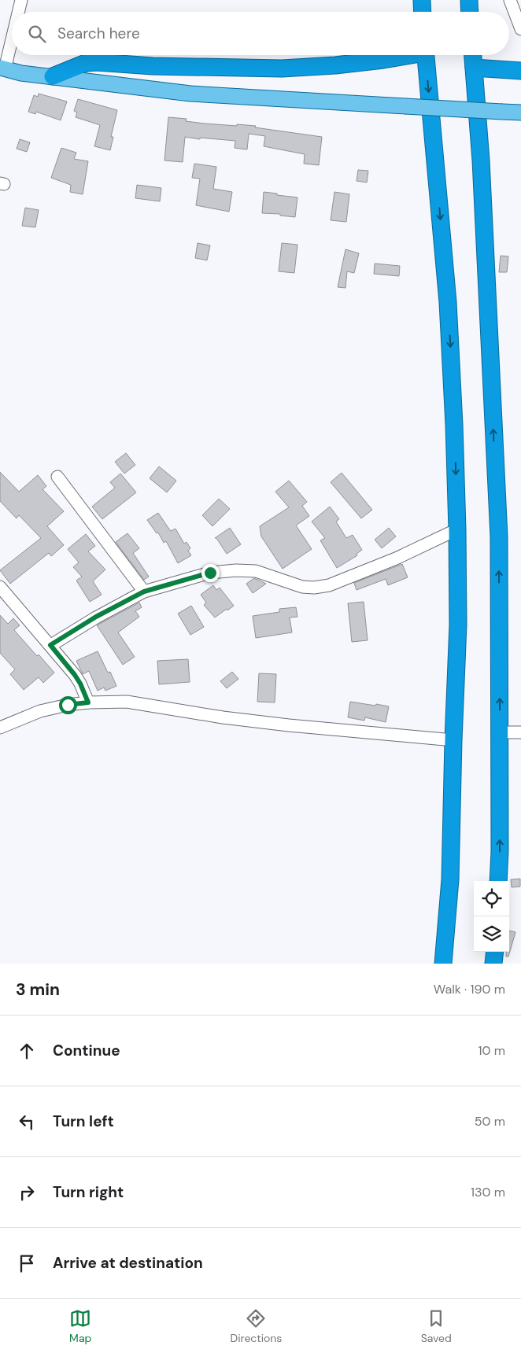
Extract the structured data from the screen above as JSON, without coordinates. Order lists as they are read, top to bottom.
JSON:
{
  "page": {
    "search": "Search here",
    "heading": ["3 min", "Walk · 190 m"],
    "list": [
      ["Continue", "10 m"],
      ["Turn left", "50 m"],
      ["Turn right", "130 m"],
      "Arrive at destination"
    ],
    "nav": ["Map", "Directions", "Saved"]
  }
}
